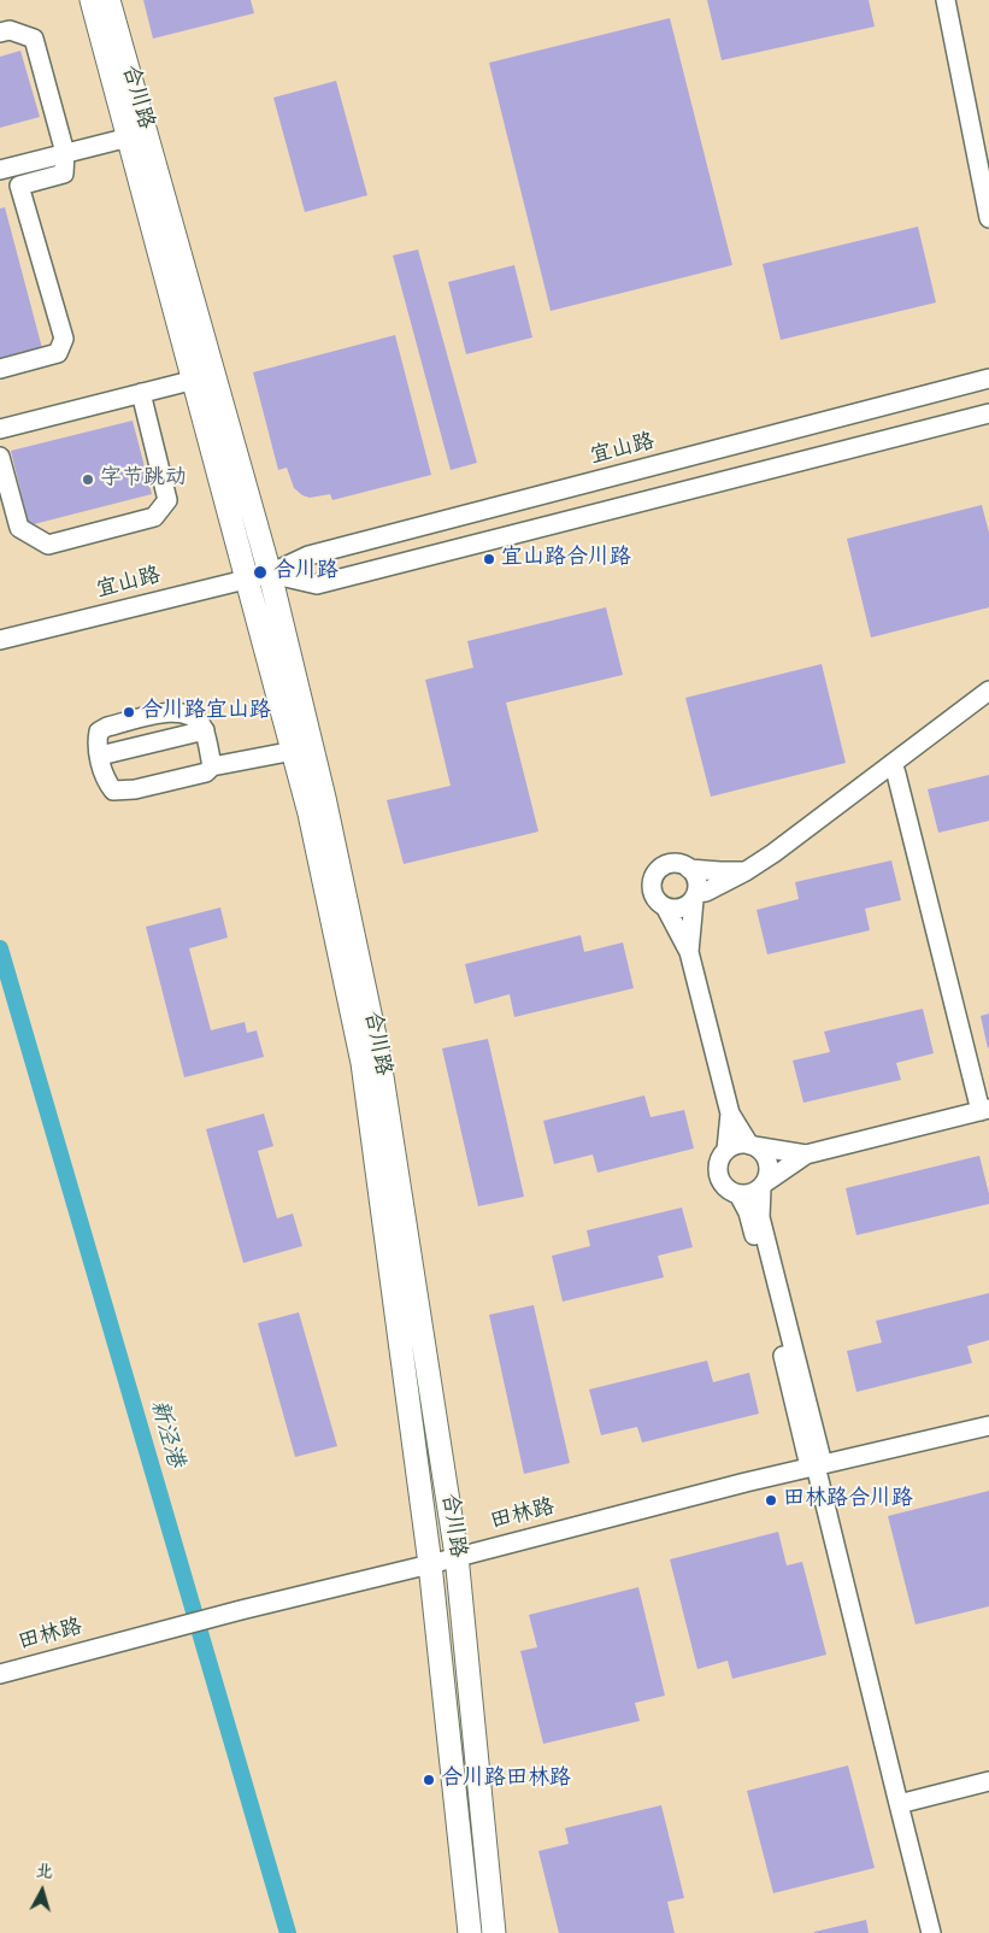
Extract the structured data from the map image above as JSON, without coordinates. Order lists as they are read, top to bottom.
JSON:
{
  "streets": {
    "main road": ["合川路"],
    "street": ["宜山路", "田林路"]
  },
  "crossings": [
    ["合川路", "宜山路"],
    ["合川路", "田林路"]
  ],
  "water": ["新泾港"],
  "places": [
    "字节跳动",
    "宜山路合川路",
    "合川路",
    "合川路宜山路",
    "田林路合川路",
    "合川路田林路"
  ],
  "north": "top"
}
